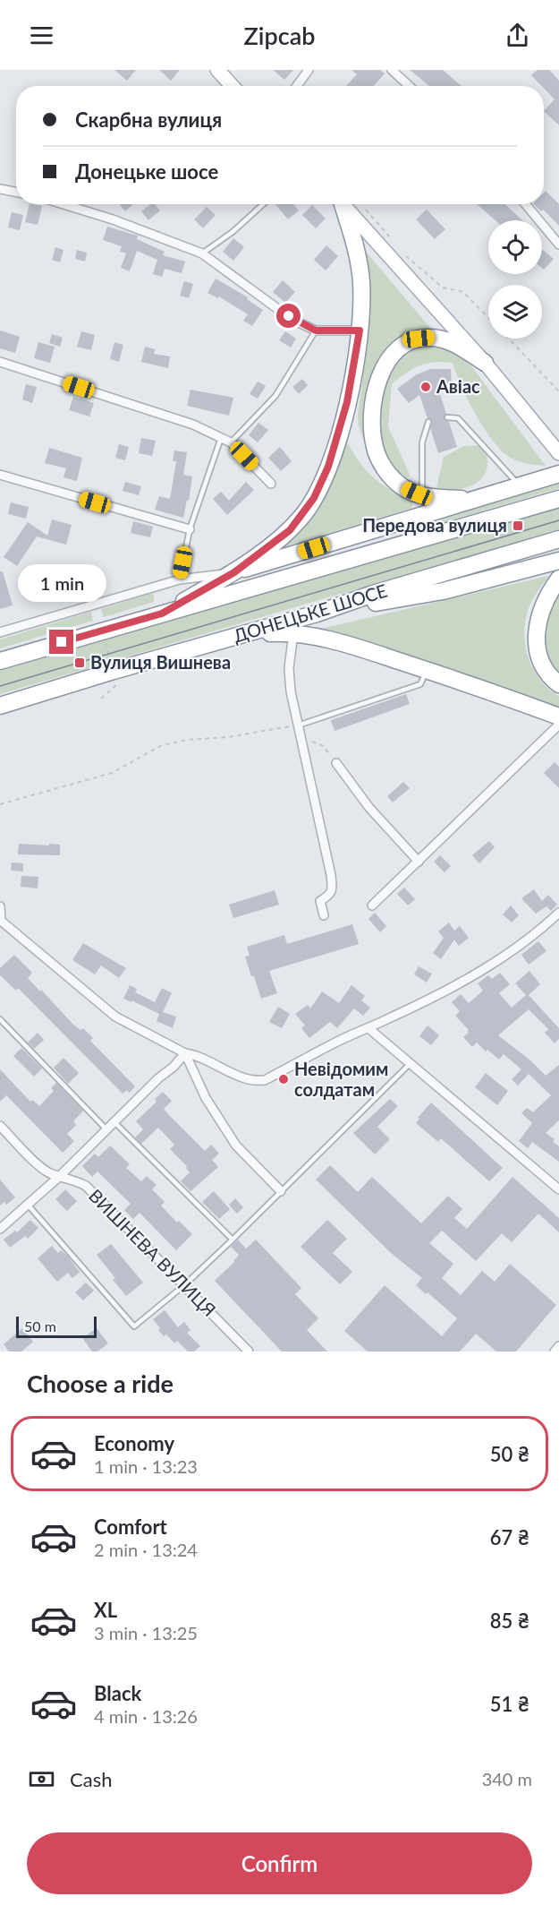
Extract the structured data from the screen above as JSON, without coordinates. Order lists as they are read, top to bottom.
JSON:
{
  "streets": {
    "highway": ["ДОНЕЦЬКЕ ШОСЕ"],
    "street": ["ВИШНЕВА ВУЛИЦЯ"]
  },
  "places": {
    "other": ["Авіас", "Невідомим солдатам"],
    "transit": ["Передова вулиця", "Вулиця Вишнева"]
  },
  "scale_bar": "50 m",
  "page": {
    "header": "Zipcab",
    "banner": ["Скарбна вулиця", "Донецьке шосе"],
    "bubble": "1 min",
    "scale": "50 m",
    "heading": "Choose a ride",
    "list": [
      {
        "name": "Economy",
        "note": "1 min · 13:23",
        "value": "50 ₴"
      },
      {
        "name": "Comfort",
        "note": "2 min · 13:24",
        "value": "67 ₴"
      },
      {
        "name": "XL",
        "note": "3 min · 13:25",
        "value": "85 ₴"
      },
      {
        "name": "Black",
        "note": "4 min · 13:26",
        "value": "51 ₴"
      }
    ],
    "pay": ["Cash", "340 m"],
    "buttons": "Confirm"
  }
}
